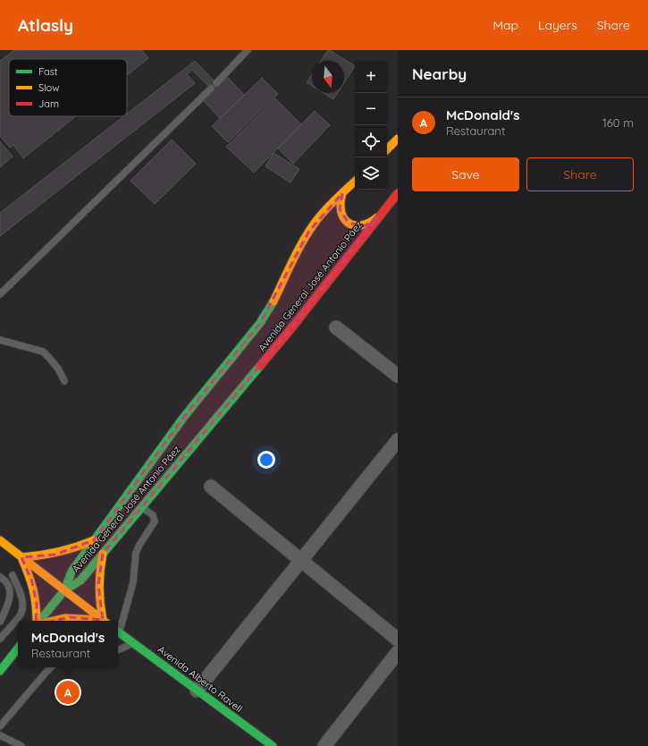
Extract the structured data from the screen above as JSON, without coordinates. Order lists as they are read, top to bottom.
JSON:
{
  "streets": {
    "street": ["Avenida General José Antonio Páez", "Avenida Alberto Ravell"]
  },
  "legend": ["Fast", "Slow", "Jam"],
  "north": "bottom",
  "page": {
    "header": "Atlasly",
    "nav": ["Map", "Layers", "Share"],
    "heading": "Nearby",
    "map_buttons": ["+", "−"],
    "list": [
      {
        "mark": "A",
        "name": "McDonald's",
        "note": "Restaurant",
        "value": "160 m"
      }
    ],
    "buttons": ["Save", "Share"],
    "popup": ["McDonald's", "Restaurant"],
    "pins": "A"
  }
}
